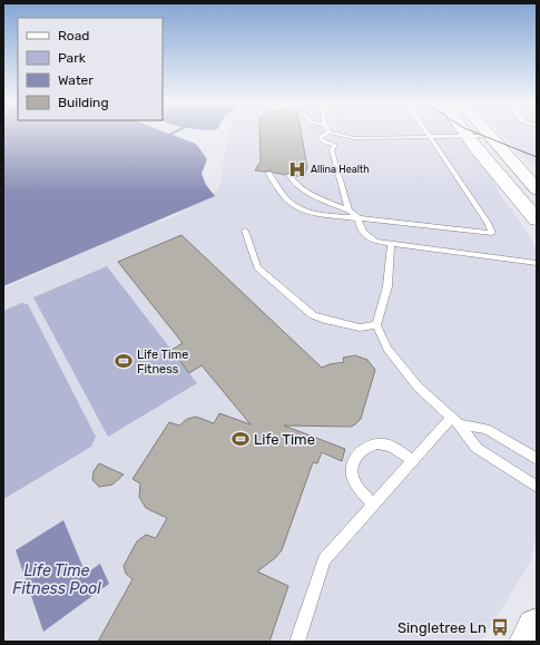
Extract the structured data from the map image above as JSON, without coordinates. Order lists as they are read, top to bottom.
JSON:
{
  "water": ["Life Time Fitness Pool"],
  "places": {
    "hospital": ["Allina Health"],
    "sports": ["Life Time Fitness", "Life Time"],
    "bus stop": ["Singletree Ln"]
  },
  "legend": [
    "Road",
    "Park",
    "Water",
    "Building"
  ]
}
